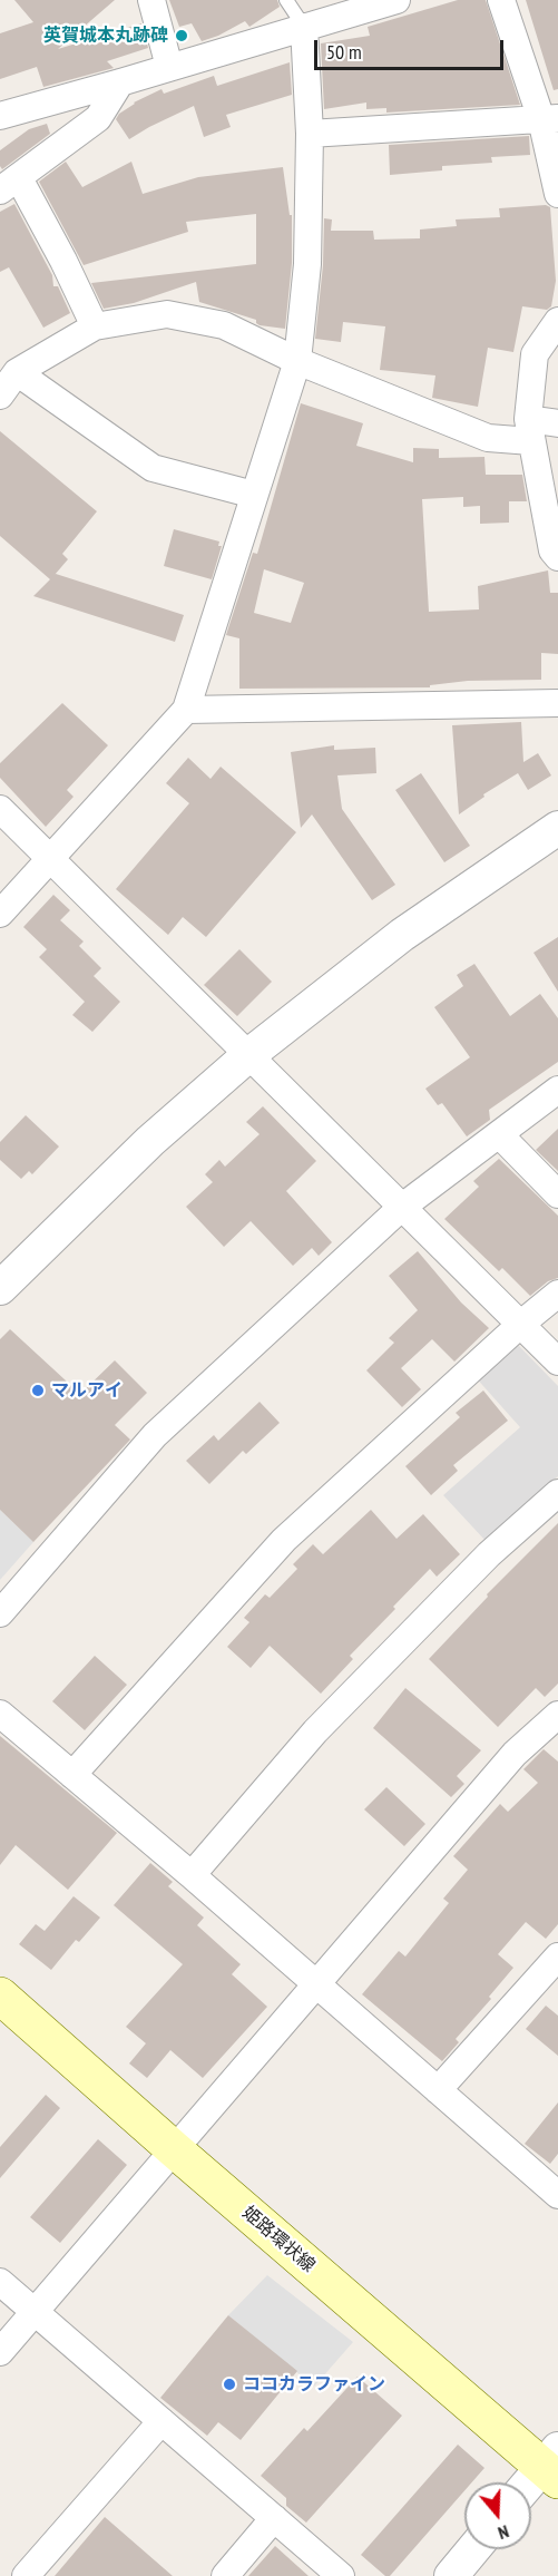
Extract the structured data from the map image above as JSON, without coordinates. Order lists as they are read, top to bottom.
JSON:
{
  "streets": {
    "main road": ["姫路環状線"]
  },
  "places": ["英賀城本丸跡碑", "マルアイ", "ココカラファイン"],
  "scale_bar": "50 m",
  "north": "bottom"
}
